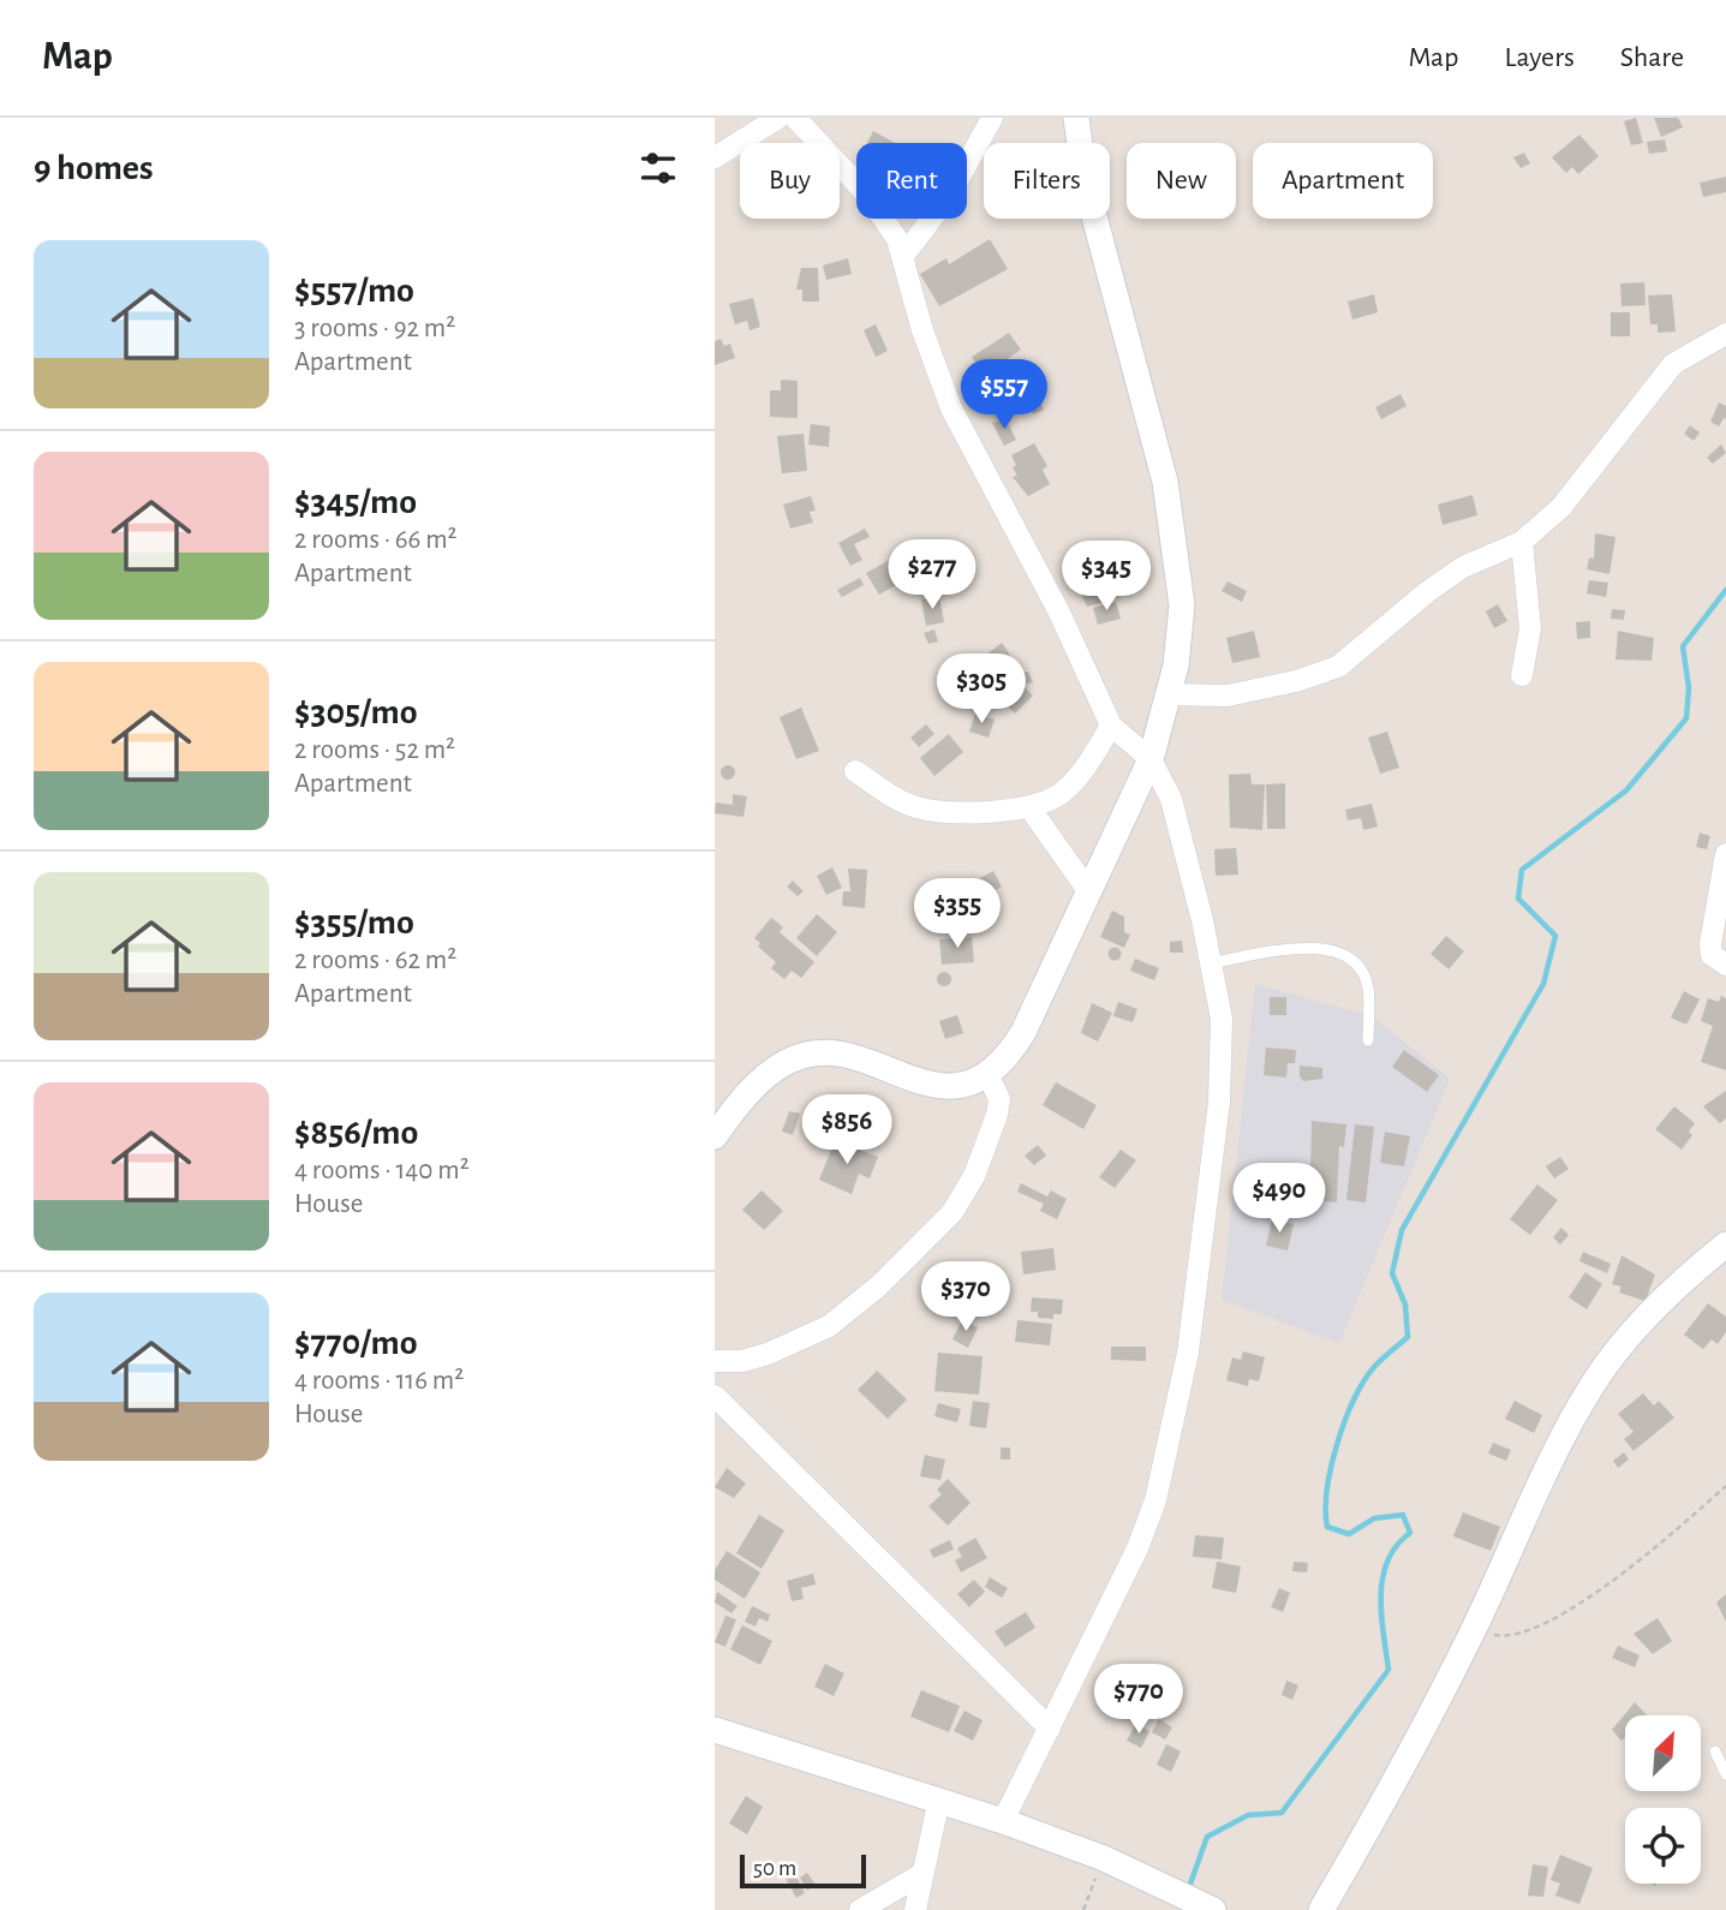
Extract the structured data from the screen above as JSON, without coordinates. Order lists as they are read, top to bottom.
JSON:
{
  "scale_bar": "50 m",
  "north": "top right",
  "page": {
    "header": "Map",
    "nav": ["Map", "Layers", "Share"],
    "heading": "9 homes",
    "chip": [
      "Buy",
      "Rent",
      "Filters",
      "New",
      "Apartment"
    ],
    "list": [
      {
        "name": "$557/mo",
        "note": "3 rooms · 92 m² · Apartment"
      },
      {
        "name": "$345/mo",
        "note": "2 rooms · 66 m² · Apartment"
      },
      {
        "name": "$305/mo",
        "note": "2 rooms · 52 m² · Apartment"
      },
      {
        "name": "$355/mo",
        "note": "2 rooms · 62 m² · Apartment"
      },
      {
        "name": "$856/mo",
        "note": "4 rooms · 140 m² · House"
      },
      {
        "name": "$770/mo",
        "note": "4 rooms · 116 m² · House"
      }
    ],
    "price": [
      "$557",
      "$277",
      "$345",
      "$305",
      "$355",
      "$856",
      "$490",
      "$370",
      "$770"
    ],
    "scale": "50 m"
  }
}
